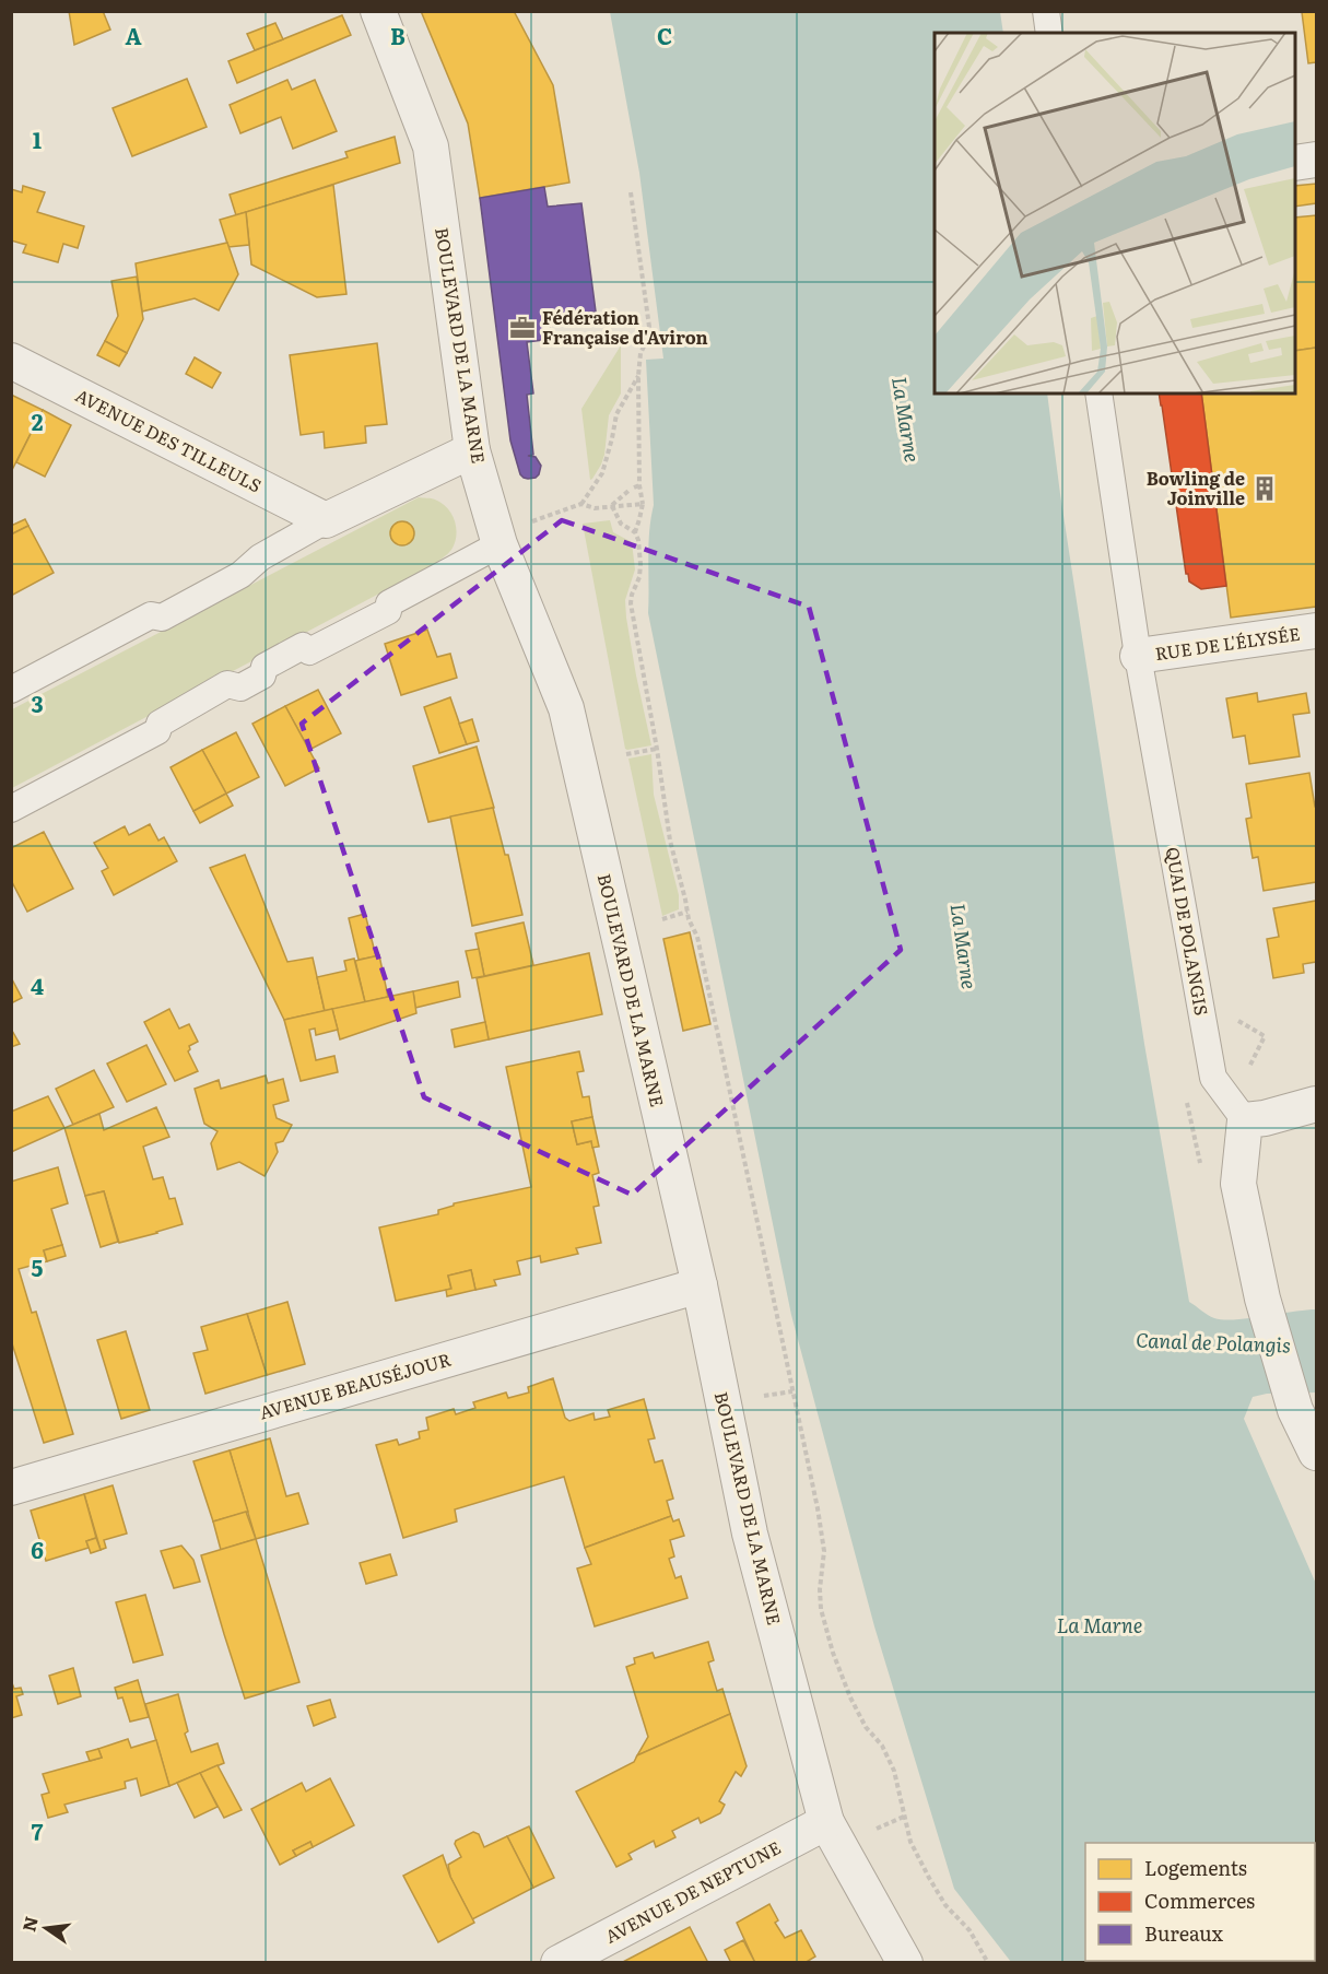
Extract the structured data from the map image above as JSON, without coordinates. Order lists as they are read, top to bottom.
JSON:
{
  "streets": {
    "street": [
      "BOULEVARD DE LA MARNE",
      "AVENUE DES TILLEULS",
      "RUE DE L'ÉLYSÉE",
      "QUAI DE POLANGIS",
      "AVENUE BEAUSÉJOUR",
      "AVENUE DE NEPTUNE"
    ]
  },
  "crossings": [
    ["BOULEVARD DE LA MARNE", "AVENUE BEAUSÉJOUR"],
    ["BOULEVARD DE LA MARNE", "AVENUE DE NEPTUNE"],
    ["RUE DE L'ÉLYSÉE", "QUAI DE POLANGIS"]
  ],
  "water": ["La Marne", "Canal de Polangis"],
  "places": {
    "office": ["Fédération Française d'Aviron"],
    "building": ["Bowling de Joinville"]
  },
  "legend": ["Logements", "Commerces", "Bureaux"],
  "north": "left",
  "grid": {
    "columns": ["A", "B", "C"],
    "rows": [
      "1",
      "2",
      "3",
      "4",
      "5",
      "6",
      "7"
    ]
  }
}
